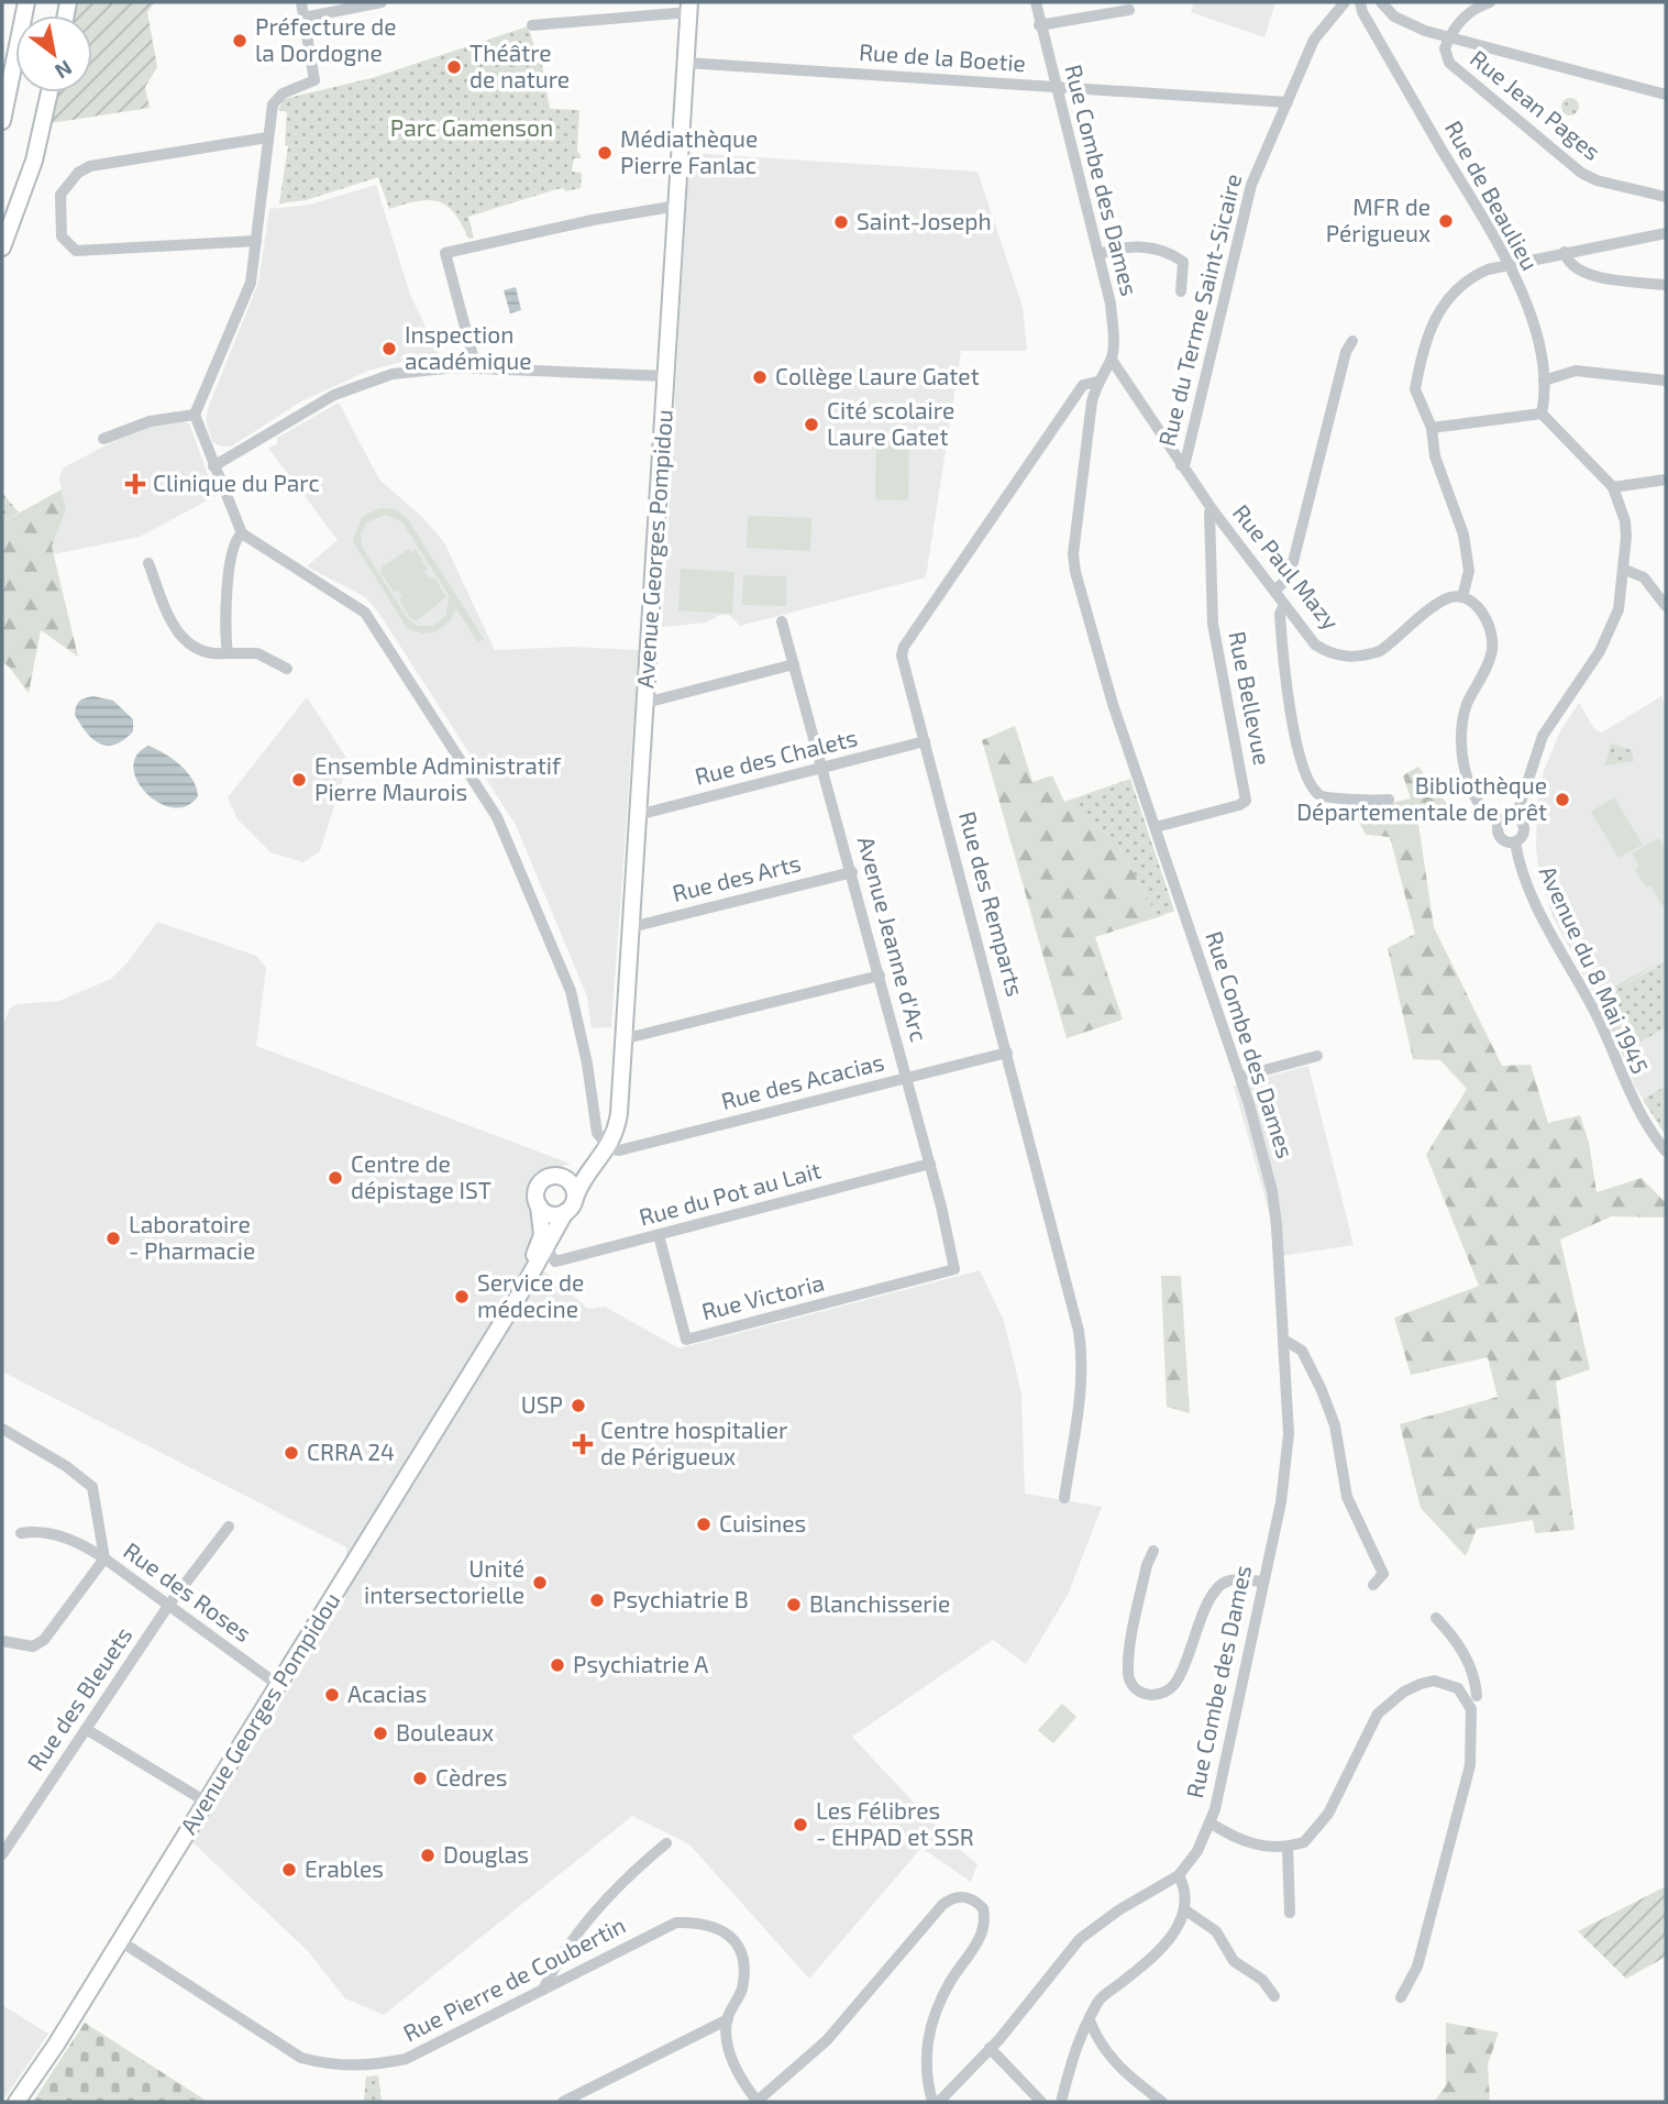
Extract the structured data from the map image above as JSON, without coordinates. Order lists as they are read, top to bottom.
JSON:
{
  "streets": {
    "main road": ["Avenue Georges Pompidou"],
    "street": [
      "Rue de la Boetie",
      "Rue Jean Pages",
      "Rue Combe des Dames",
      "Rue de Beaulieu",
      "Rue du Terme Saint-Sicaire",
      "Rue Paul Mazy",
      "Rue Bellevue",
      "Rue des Chalets",
      "Rue des Arts",
      "Rue des Remparts",
      "Avenue Jeanne d'Arc",
      "Avenue du 8 Mai 1945",
      "Rue des Acacias",
      "Rue du Pot au Lait",
      "Rue Victoria",
      "Rue des Roses",
      "Rue des Bleuets",
      "Rue Pierre de Coubertin"
    ]
  },
  "crossings": [
    ["Rue de la Boetie", "Rue Combe des Dames"],
    ["Rue de la Boetie", "Rue du Terme Saint-Sicaire"],
    ["Rue de la Boetie", "Avenue Georges Pompidou"],
    ["Rue Combe des Dames", "Rue Paul Mazy"],
    ["Rue Combe des Dames", "Rue Bellevue"],
    ["Rue Combe des Dames", "Rue des Remparts"],
    ["Rue du Terme Saint-Sicaire", "Rue Paul Mazy"],
    ["Avenue Georges Pompidou", "Rue des Chalets"],
    ["Avenue Georges Pompidou", "Rue des Arts"],
    ["Avenue Georges Pompidou", "Rue des Acacias"],
    ["Avenue Georges Pompidou", "Rue du Pot au Lait"],
    ["Avenue Georges Pompidou", "Rue des Roses"],
    ["Avenue Georges Pompidou", "Rue Pierre de Coubertin"],
    ["Rue Paul Mazy", "Rue Bellevue"],
    ["Rue des Chalets", "Rue des Remparts"],
    ["Rue des Chalets", "Avenue Jeanne d'Arc"],
    ["Rue des Arts", "Avenue Jeanne d'Arc"],
    ["Rue des Remparts", "Rue des Acacias"],
    ["Avenue Jeanne d'Arc", "Rue des Acacias"],
    ["Avenue Jeanne d'Arc", "Rue du Pot au Lait"],
    ["Avenue Jeanne d'Arc", "Rue Victoria"],
    ["Rue du Pot au Lait", "Rue Victoria"],
    ["Rue des Roses", "Rue des Bleuets"]
  ],
  "parks": ["Parc Gamenson"],
  "places": {
    "other": [
      "Préfecture de la Dordogne",
      "Théâtre de nature",
      "Médiathèque Pierre Fanlac",
      "MFR de Périgueux",
      "Saint-Joseph",
      "Inspection académique",
      "Collège Laure Gatet",
      "Cité scolaire Laure Gatet",
      "Ensemble Administratif Pierre Maurois",
      "Bibliothèque Départementale de prêt",
      "Centre de dépistage IST",
      "Laboratoire - Pharmacie",
      "Service de médecine",
      "USP",
      "CRRA 24",
      "Cuisines",
      "Unité intersectorielle",
      "Psychiatrie B",
      "Blanchisserie",
      "Psychiatrie A",
      "Acacias",
      "Bouleaux",
      "Cèdres",
      "Les Félibres - EHPAD et SSR",
      "Douglas",
      "Erables"
    ],
    "health": ["Clinique du Parc", "Centre hospitalier de Périgueux"]
  },
  "north": "bottom right"
}
